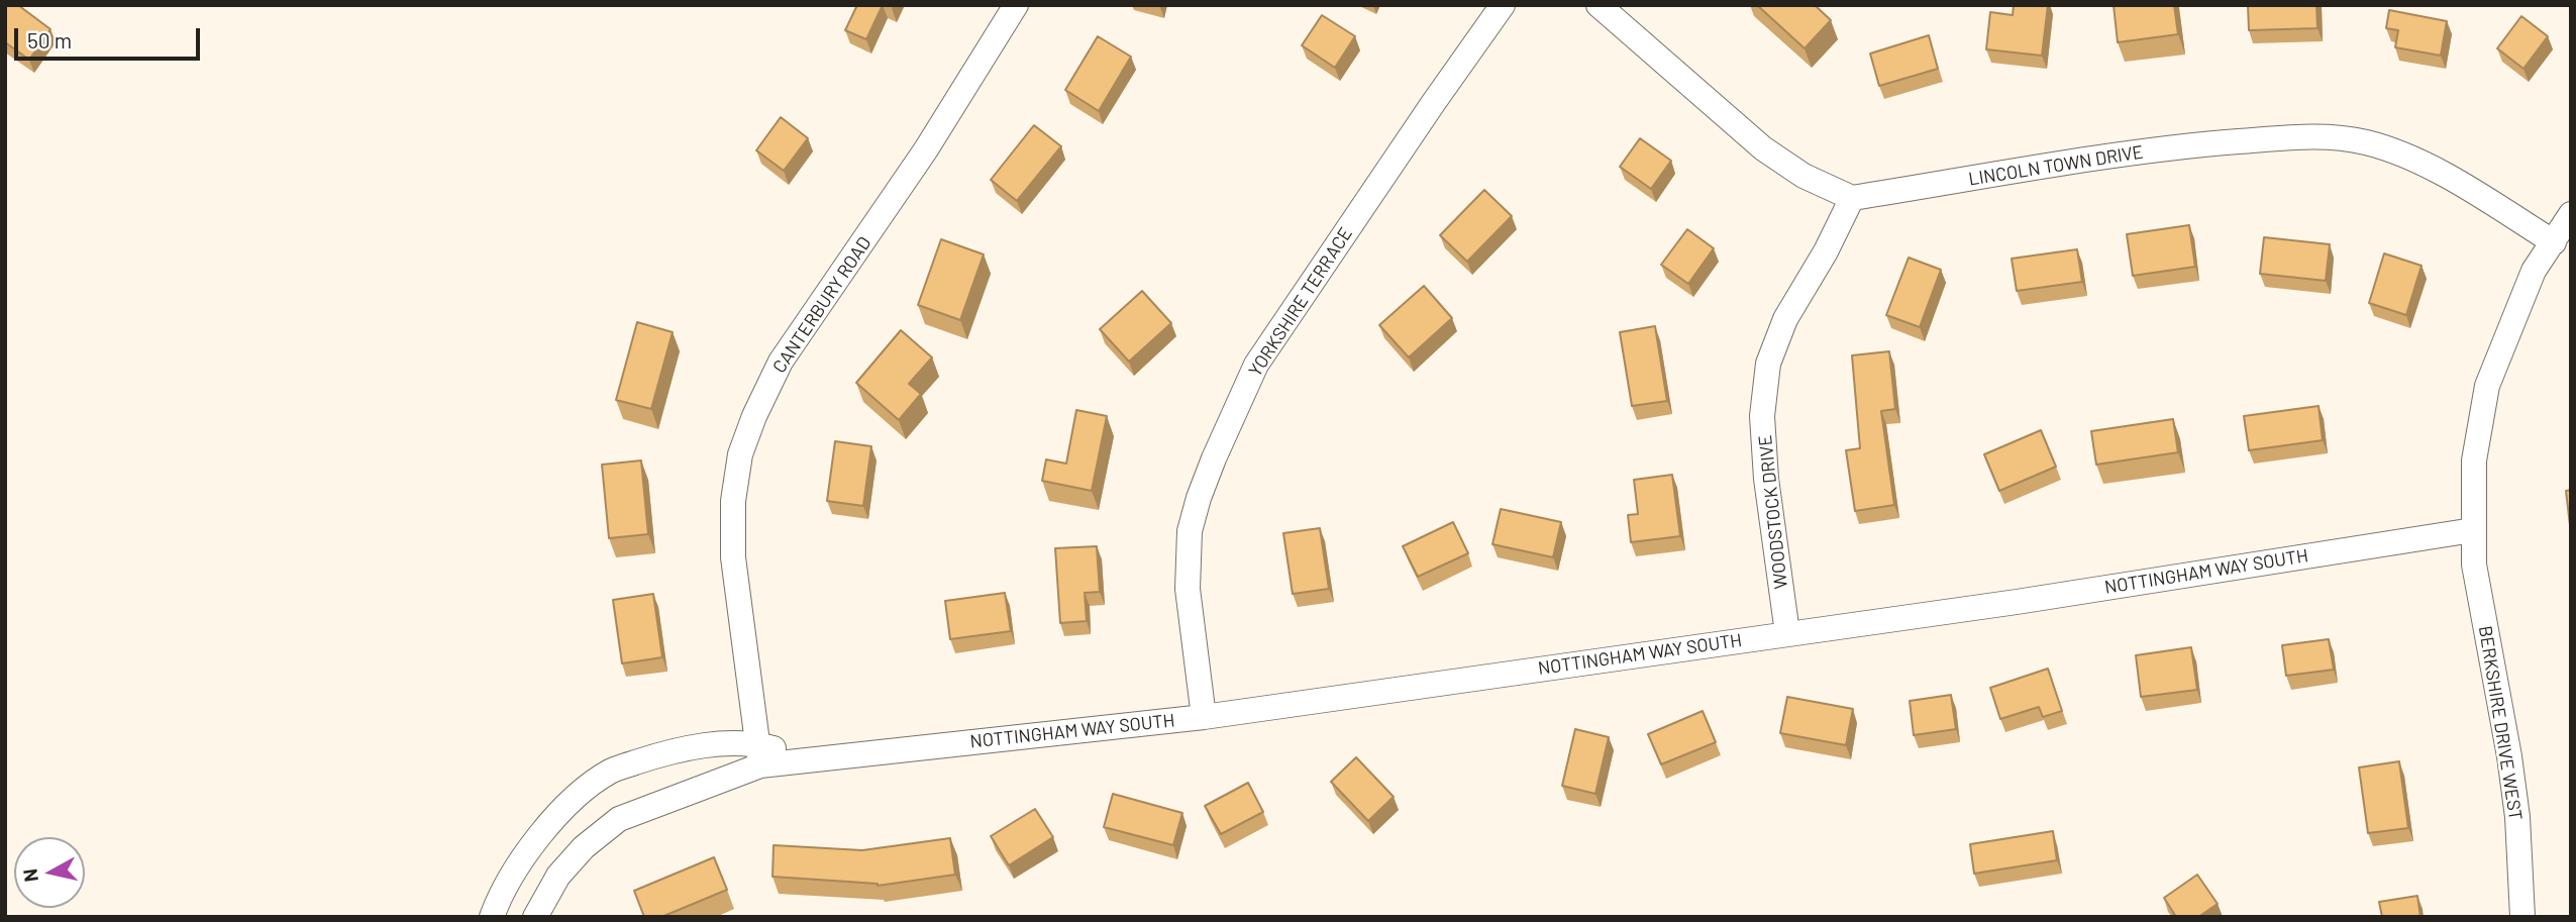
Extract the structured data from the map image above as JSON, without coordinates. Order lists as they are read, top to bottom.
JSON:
{
  "streets": {
    "street": [
      "LINCOLN TOWN DRIVE",
      "YORKSHIRE TERRACE",
      "CANTERBURY ROAD",
      "WOODSTOCK DRIVE",
      "NOTTINGHAM WAY SOUTH",
      "BERKSHIRE DRIVE WEST"
    ]
  },
  "crossings": [
    ["LINCOLN TOWN DRIVE", "WOODSTOCK DRIVE"],
    ["LINCOLN TOWN DRIVE", "BERKSHIRE DRIVE WEST"],
    ["YORKSHIRE TERRACE", "NOTTINGHAM WAY SOUTH"],
    ["CANTERBURY ROAD", "NOTTINGHAM WAY SOUTH"],
    ["WOODSTOCK DRIVE", "NOTTINGHAM WAY SOUTH"],
    ["NOTTINGHAM WAY SOUTH", "BERKSHIRE DRIVE WEST"]
  ],
  "scale_bar": "50 m",
  "north": "left"
}
